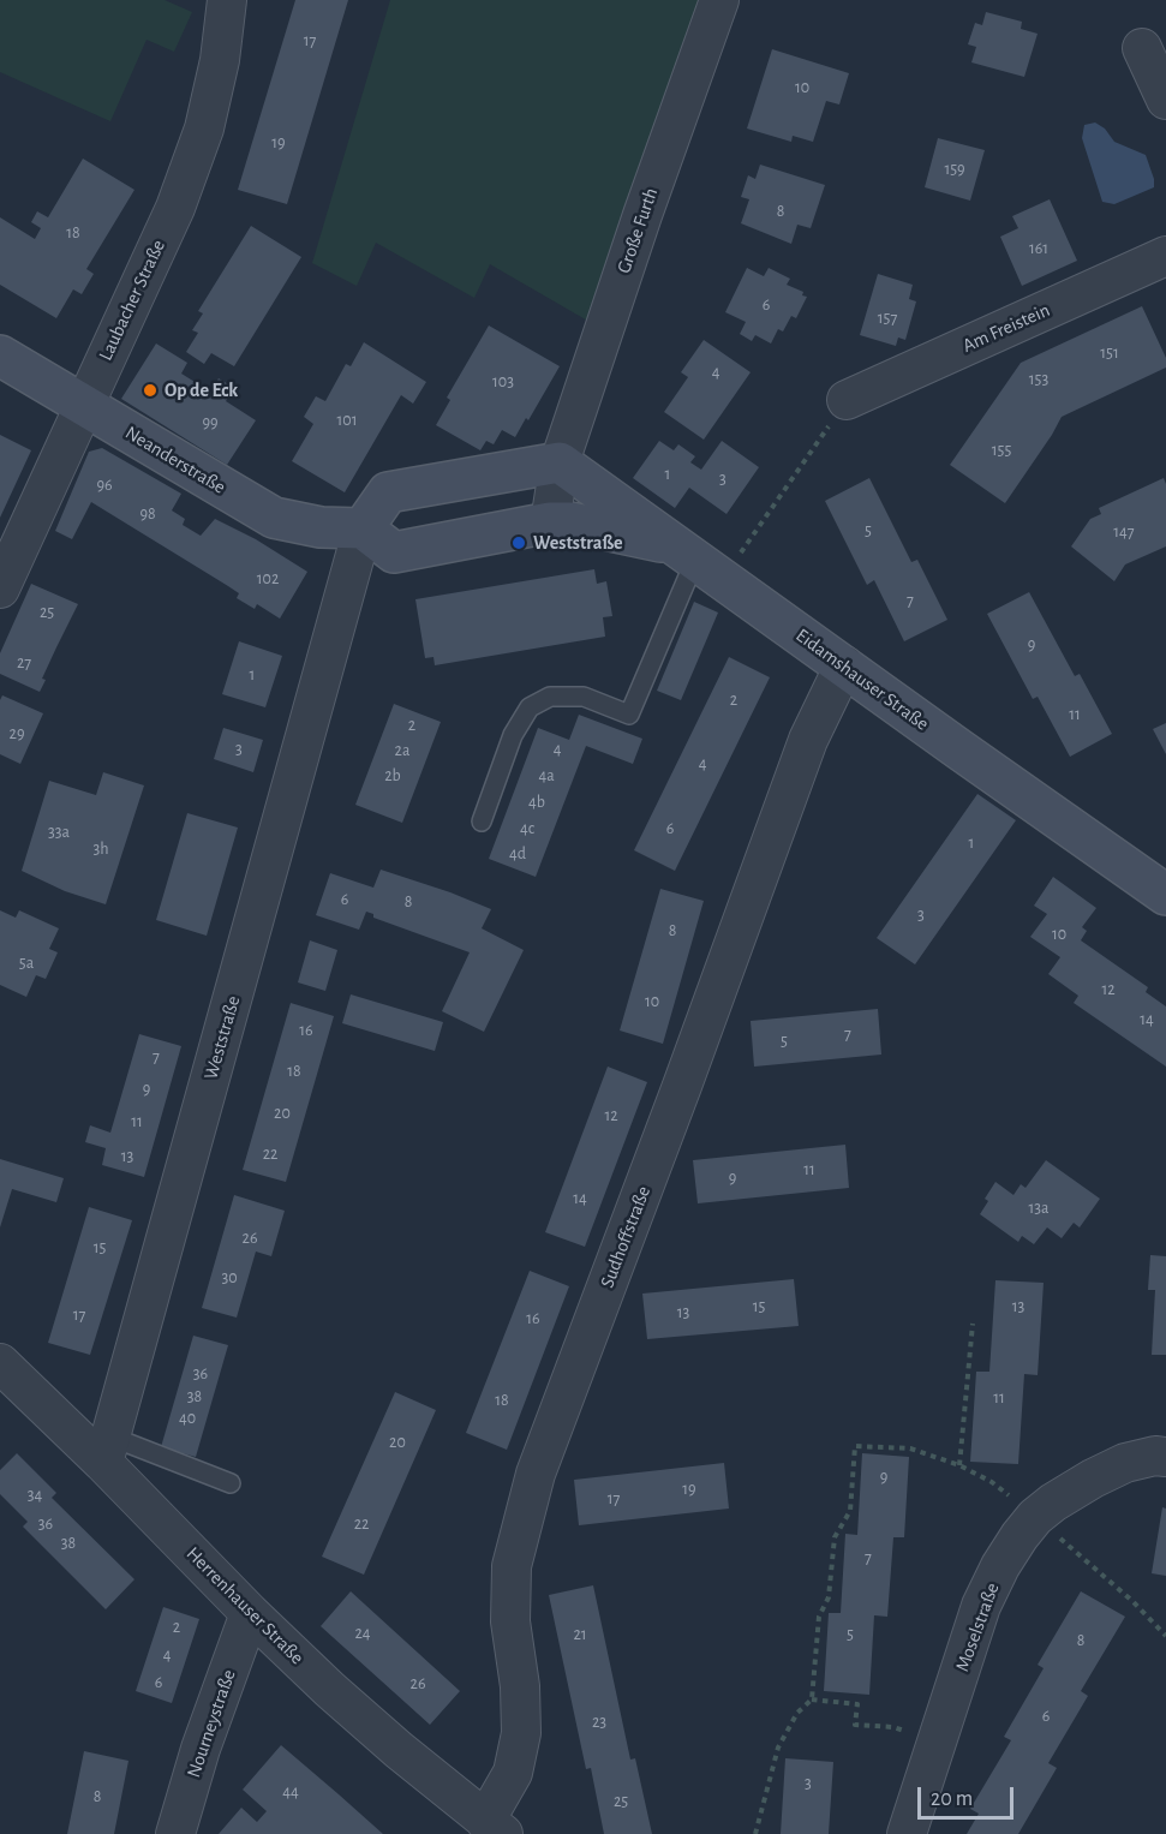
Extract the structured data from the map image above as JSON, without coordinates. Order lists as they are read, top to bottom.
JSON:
{
  "streets": {
    "street": [
      "Große Furth",
      "Laubacher Straße",
      "Am Freistein",
      "Neanderstraße",
      "Eidamshauser Straße",
      "Weststraße",
      "Sudhoffstraße",
      "Herrenhauser Straße",
      "Moselstraße",
      "Nourneystraße"
    ]
  },
  "crossings": [
    ["Große Furth", "Eidamshauser Straße"],
    ["Laubacher Straße", "Neanderstraße"],
    ["Neanderstraße", "Weststraße"],
    ["Eidamshauser Straße", "Sudhoffstraße"],
    ["Weststraße", "Herrenhauser Straße"],
    ["Sudhoffstraße", "Herrenhauser Straße"],
    ["Herrenhauser Straße", "Nourneystraße"]
  ],
  "places": ["Op de Eck", "Weststraße"],
  "house_numbers": [
    "17",
    "10",
    "19",
    "159",
    "8",
    "18",
    "161",
    "6",
    "157",
    "151",
    "4",
    "153",
    "103",
    "101",
    "99",
    "155",
    "1",
    "3",
    "96",
    "98",
    "5",
    "147",
    "102",
    "7",
    "25",
    "9",
    "27",
    "1",
    "2",
    "11",
    "2",
    "29",
    "3",
    "4",
    "2a",
    "4",
    "2b",
    "4a",
    "4b",
    "4c",
    "6",
    "33a",
    "1",
    "3h",
    "4d",
    "6",
    "8",
    "3",
    "8",
    "10",
    "5a",
    "12",
    "10",
    "14",
    "16",
    "7",
    "5",
    "7",
    "18",
    "9",
    "20",
    "12",
    "11",
    "22",
    "13",
    "11",
    "9",
    "14",
    "13a",
    "26",
    "15",
    "30",
    "15",
    "13",
    "13",
    "17",
    "16",
    "36",
    "38",
    "11",
    "18",
    "40",
    "20",
    "9",
    "19",
    "34",
    "17",
    "36",
    "22",
    "38",
    "7",
    "2",
    "24",
    "21",
    "5",
    "8",
    "4",
    "6",
    "26",
    "6",
    "23",
    "3",
    "44",
    "8",
    "25"
  ],
  "scale_bar": "20 m"
}
